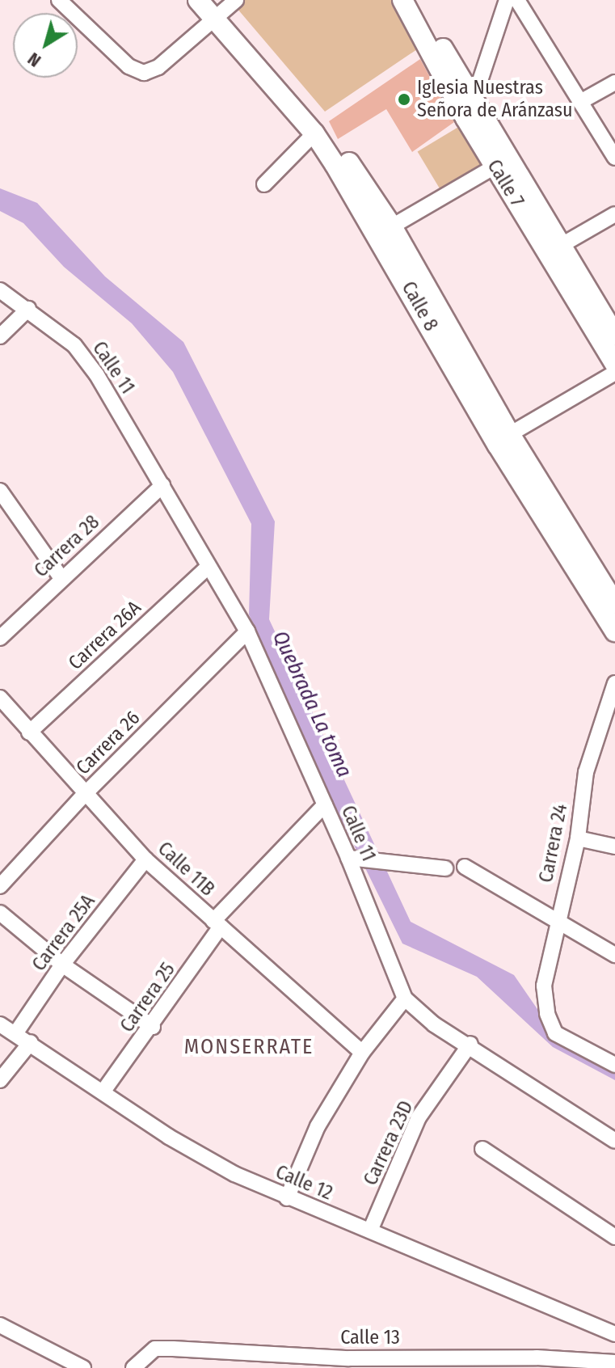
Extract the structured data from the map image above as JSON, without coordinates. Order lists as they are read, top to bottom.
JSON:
{
  "streets": {
    "main road": ["Calle 7", "Calle 8"],
    "street": [
      "Calle 11",
      "Carrera 28",
      "Carrera 26A",
      "Carrera 26",
      "Carrera 24",
      "Calle 11B",
      "Carrera 25A",
      "Carrera 25",
      "Carrera 23D",
      "Calle 12",
      "Calle 13"
    ]
  },
  "crossings": [
    ["Calle 11", "Carrera 28"],
    ["Calle 11", "Carrera 26A"],
    ["Calle 11", "Carrera 26"],
    ["Calle 11", "Carrera 25"],
    ["Calle 11", "Carrera 23D"],
    ["Carrera 26A", "Calle 11B"],
    ["Carrera 26", "Calle 11B"],
    ["Calle 11B", "Carrera 25A"],
    ["Calle 11B", "Carrera 25"],
    ["Carrera 25A", "Calle 12"],
    ["Carrera 25", "Calle 12"],
    ["Carrera 23D", "Calle 12"]
  ],
  "districts": ["MONSERRATE"],
  "water": ["Quebrada La toma"],
  "places": ["Iglesia Nuestras Señora de Aránzasu"],
  "north": "bottom left"
}
